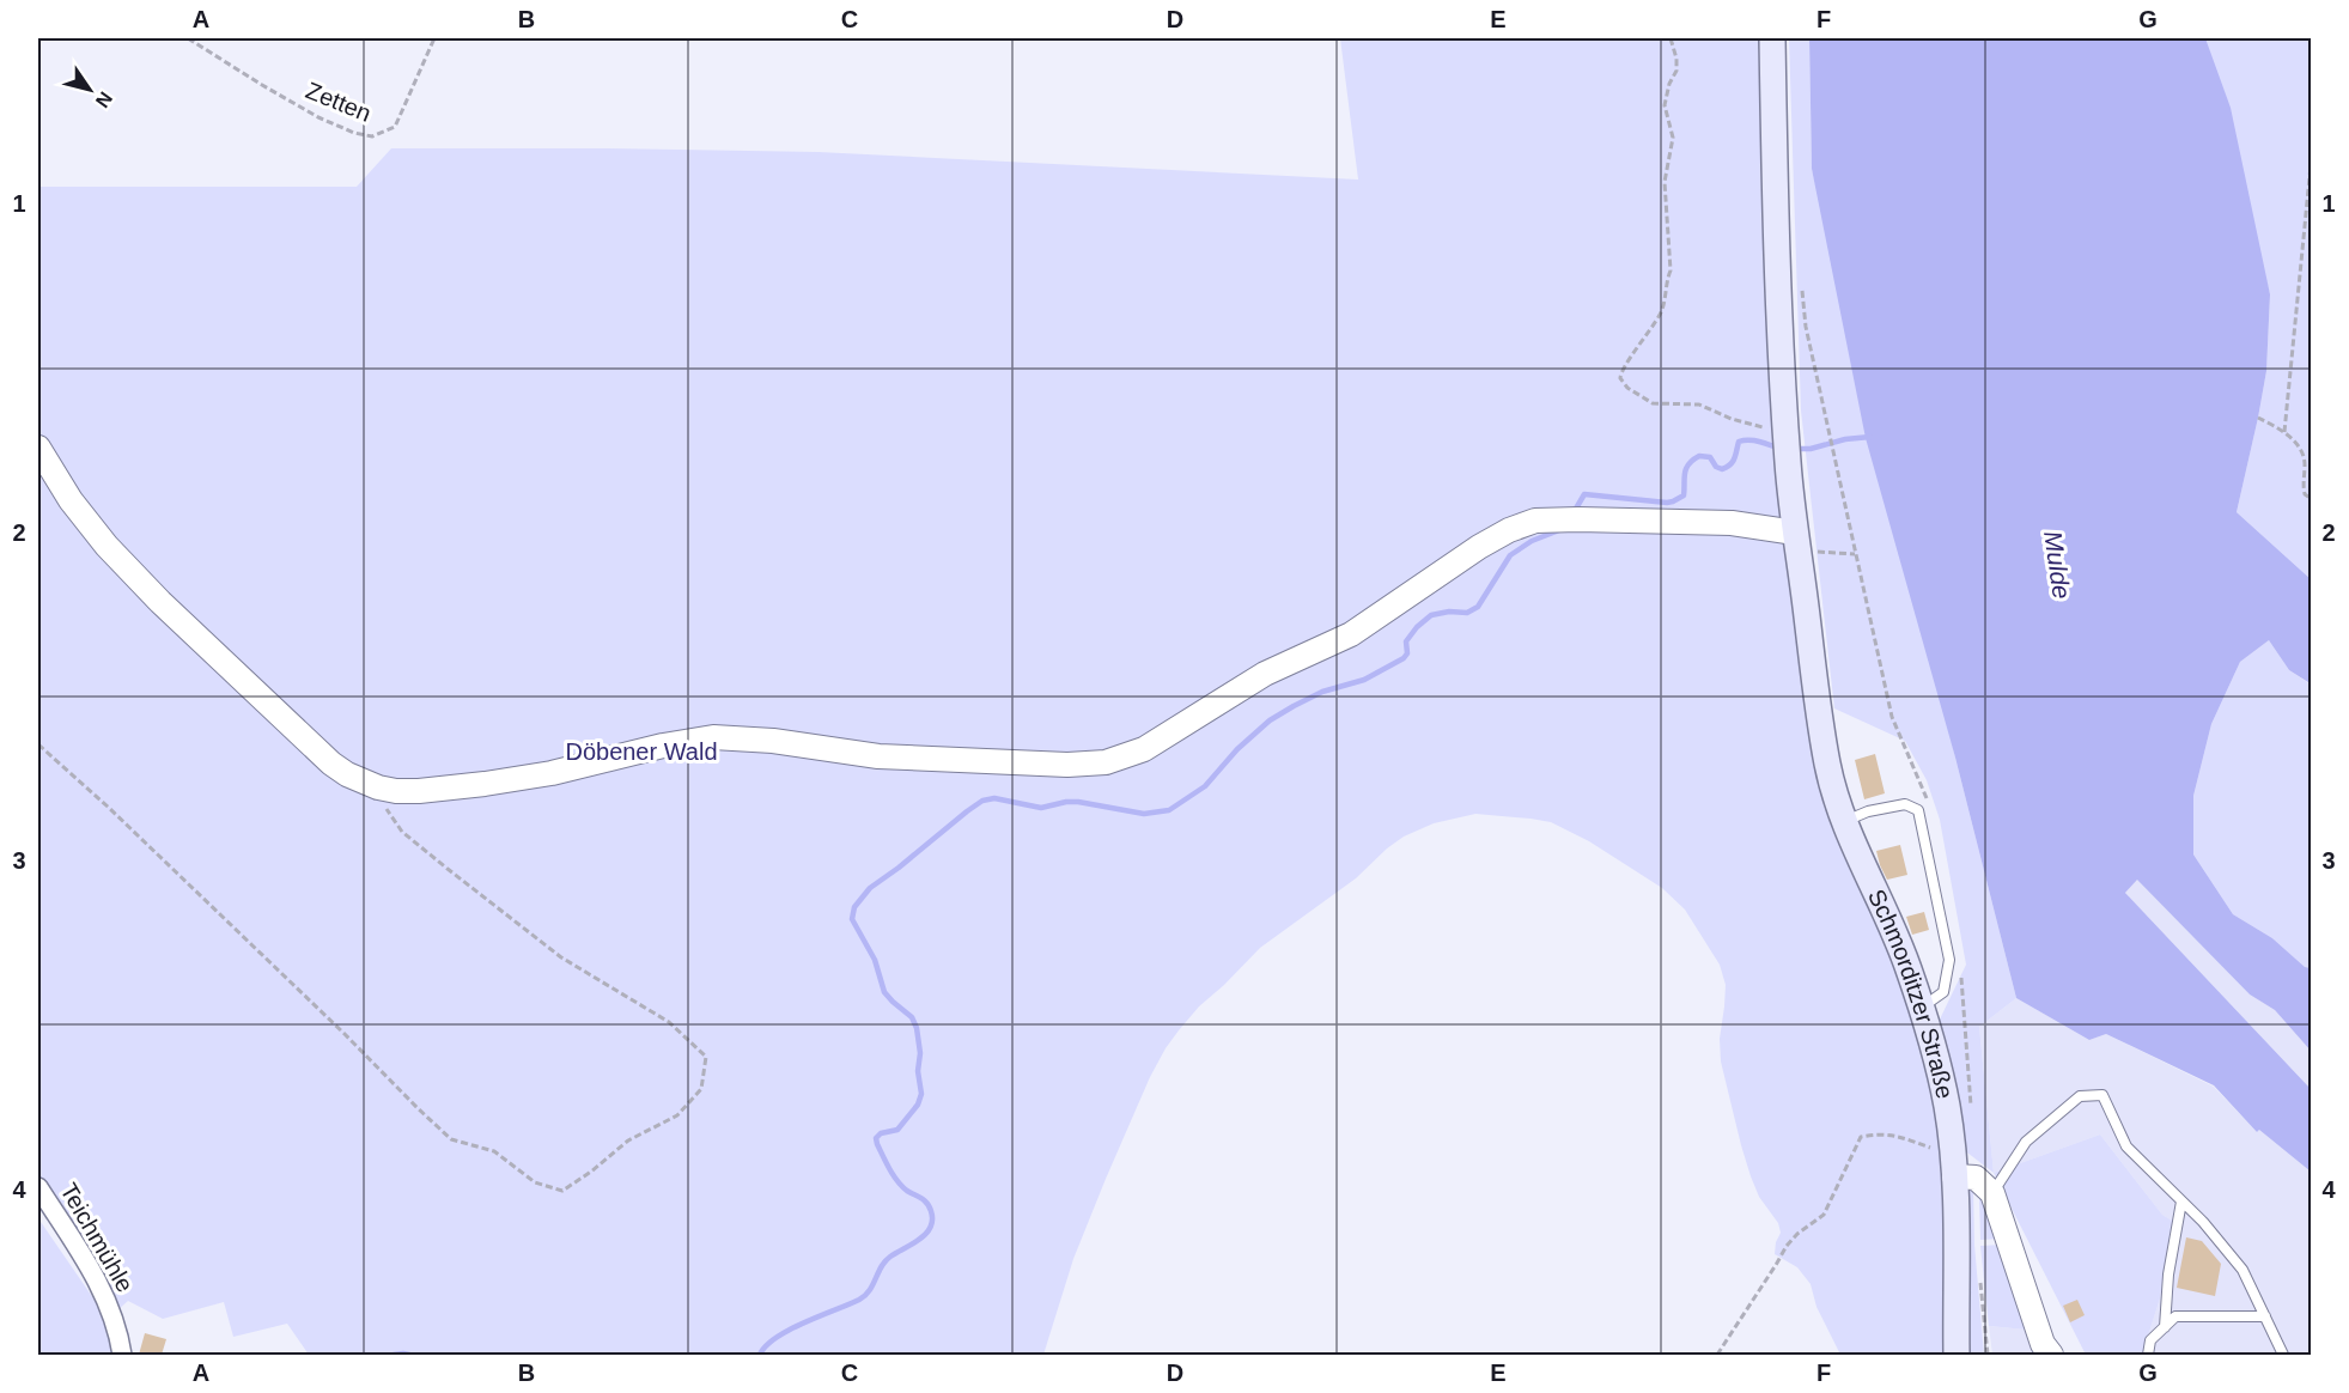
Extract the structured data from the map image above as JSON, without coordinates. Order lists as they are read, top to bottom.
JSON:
{
  "streets": {
    "main road": ["Schmorditzer Straße"],
    "street": ["Teichmühle"],
    "path": ["Zetten"]
  },
  "water": ["Mulde"],
  "parks": ["Döbener Wald"],
  "north": "bottom right",
  "grid": {
    "columns": [
      "A",
      "B",
      "C",
      "D",
      "E",
      "F",
      "G"
    ],
    "rows": [
      "1",
      "2",
      "3",
      "4"
    ]
  }
}
